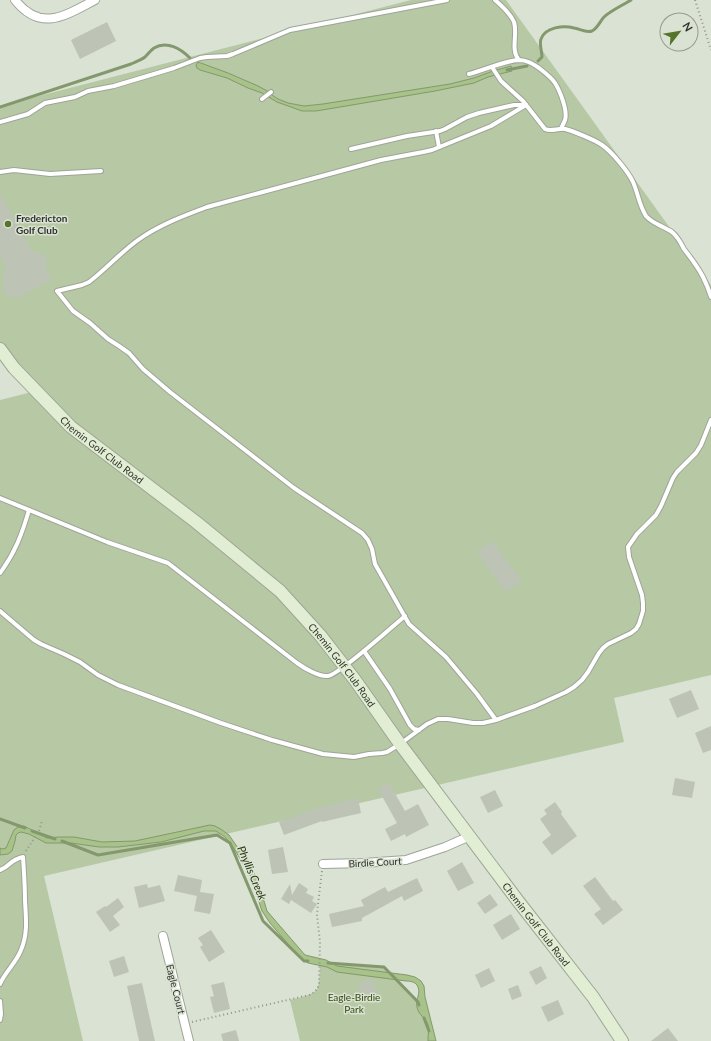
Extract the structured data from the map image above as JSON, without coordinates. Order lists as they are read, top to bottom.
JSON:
{
  "streets": {
    "street": ["Chemin Golf Club Road", "Birdie Court", "Eagle Court"]
  },
  "crossings": [
    ["Chemin Golf Club Road", "Birdie Court"]
  ],
  "water": ["Phyllis Creek"],
  "parks": ["Eagle-Birdie Park"],
  "places": ["Fredericton Golf Club"],
  "north": "top right"
}
